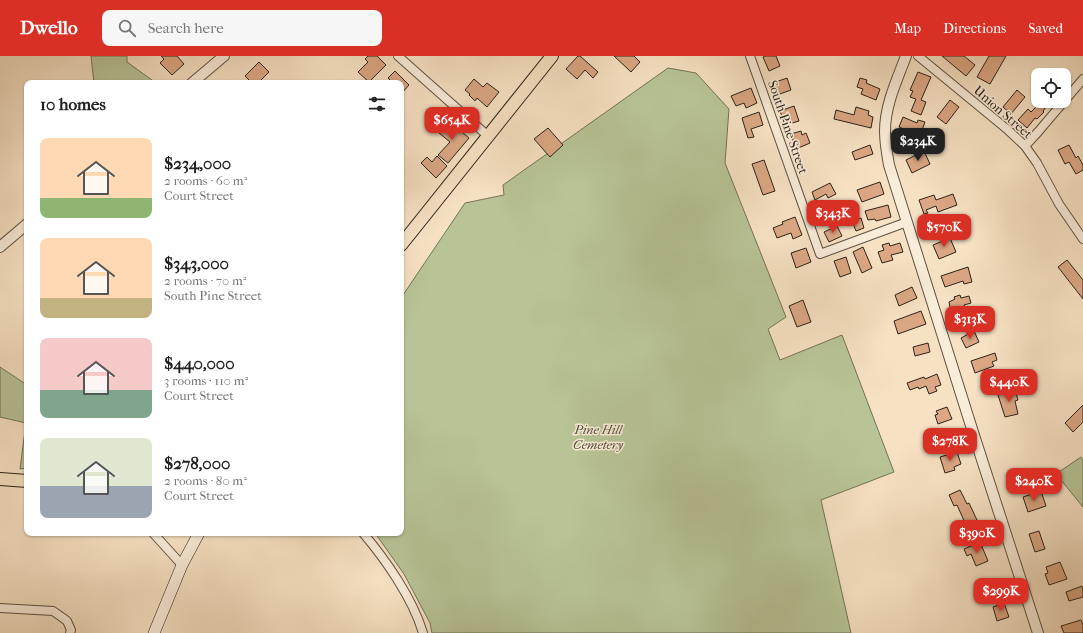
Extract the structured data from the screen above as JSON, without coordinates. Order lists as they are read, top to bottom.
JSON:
{
  "streets": {
    "street": ["Union Street", "South Pine Street"]
  },
  "parks": ["Pine Hill Cemetery"],
  "page": {
    "header": "Dwello",
    "search": "Search here",
    "nav": ["Map", "Directions", "Saved"],
    "heading": "10 homes",
    "price": [
      "$654K",
      "$234K",
      "$343K",
      "$570K",
      "$313K",
      "$440K",
      "$278K",
      "$240K",
      "$390K",
      "$299K"
    ],
    "list": [
      {
        "name": "$234,000",
        "note": "2 rooms · 60 m² · Court Street"
      },
      {
        "name": "$343,000",
        "note": "2 rooms · 70 m² · South Pine Street"
      },
      {
        "name": "$440,000",
        "note": "3 rooms · 110 m² · Court Street"
      },
      {
        "name": "$278,000",
        "note": "2 rooms · 80 m² · Court Street"
      }
    ]
  }
}
